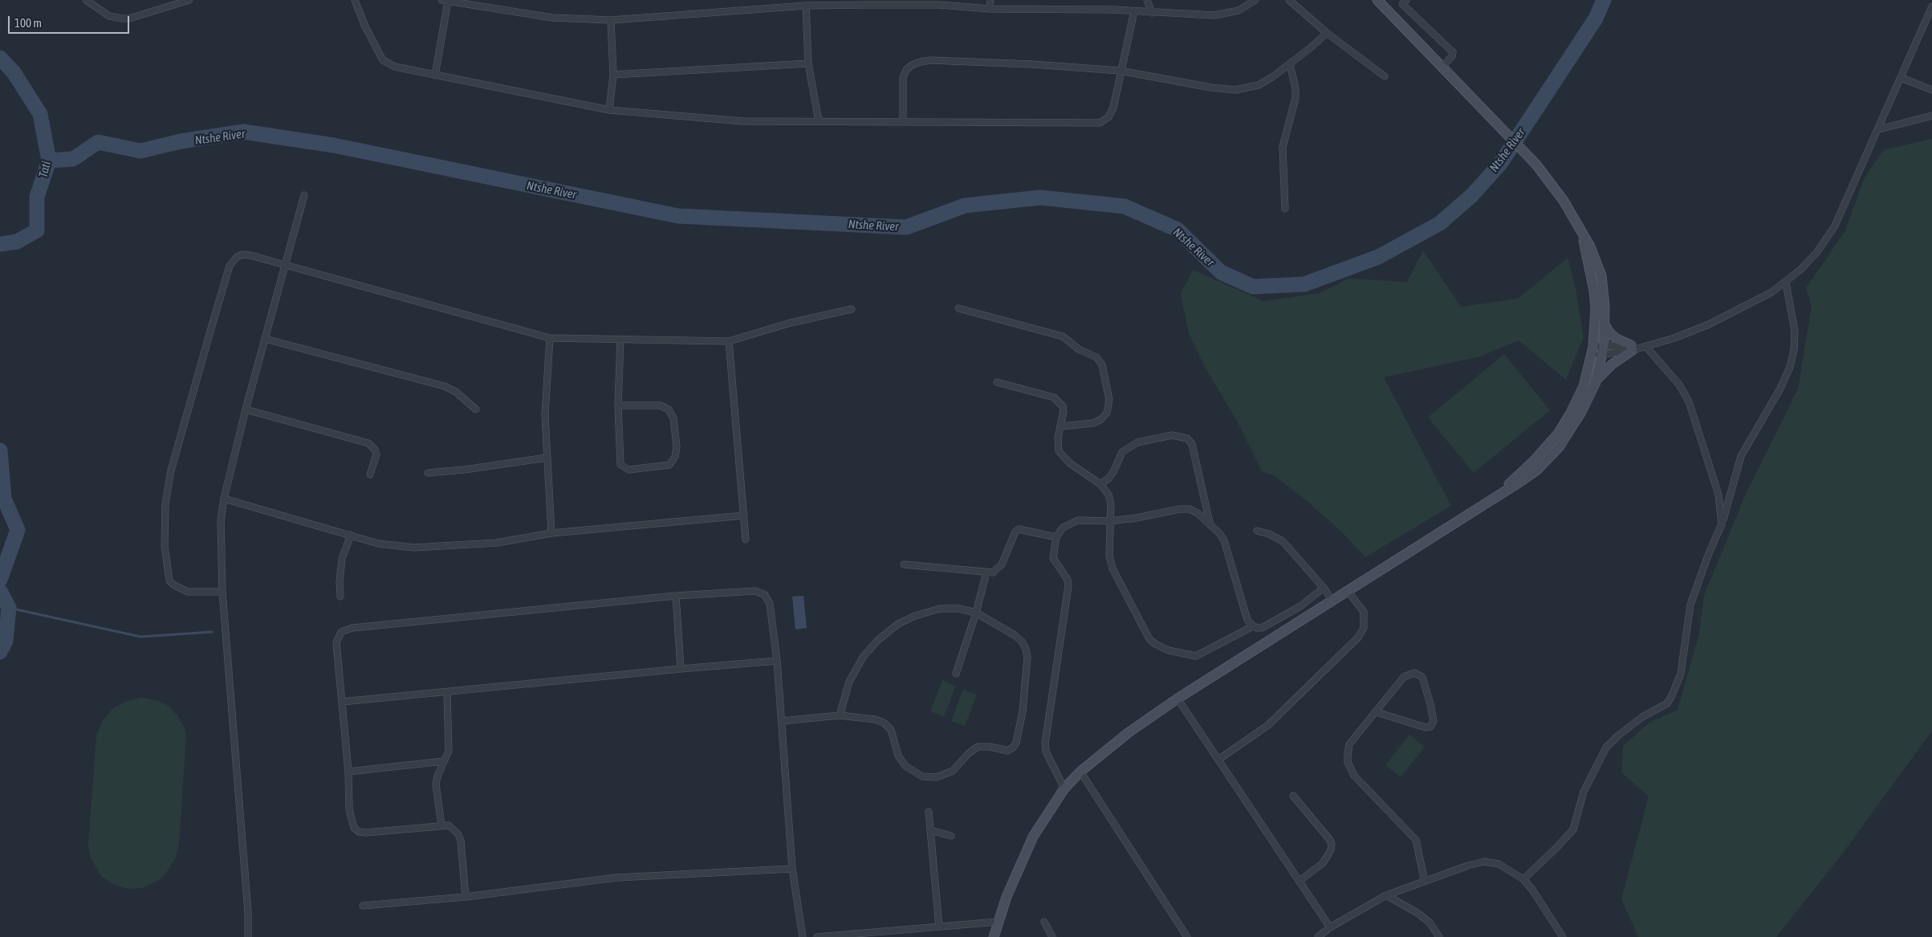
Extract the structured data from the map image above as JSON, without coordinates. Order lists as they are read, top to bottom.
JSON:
{
  "water": ["Ntshe River", "Tati"],
  "scale_bar": "100 m"
}
